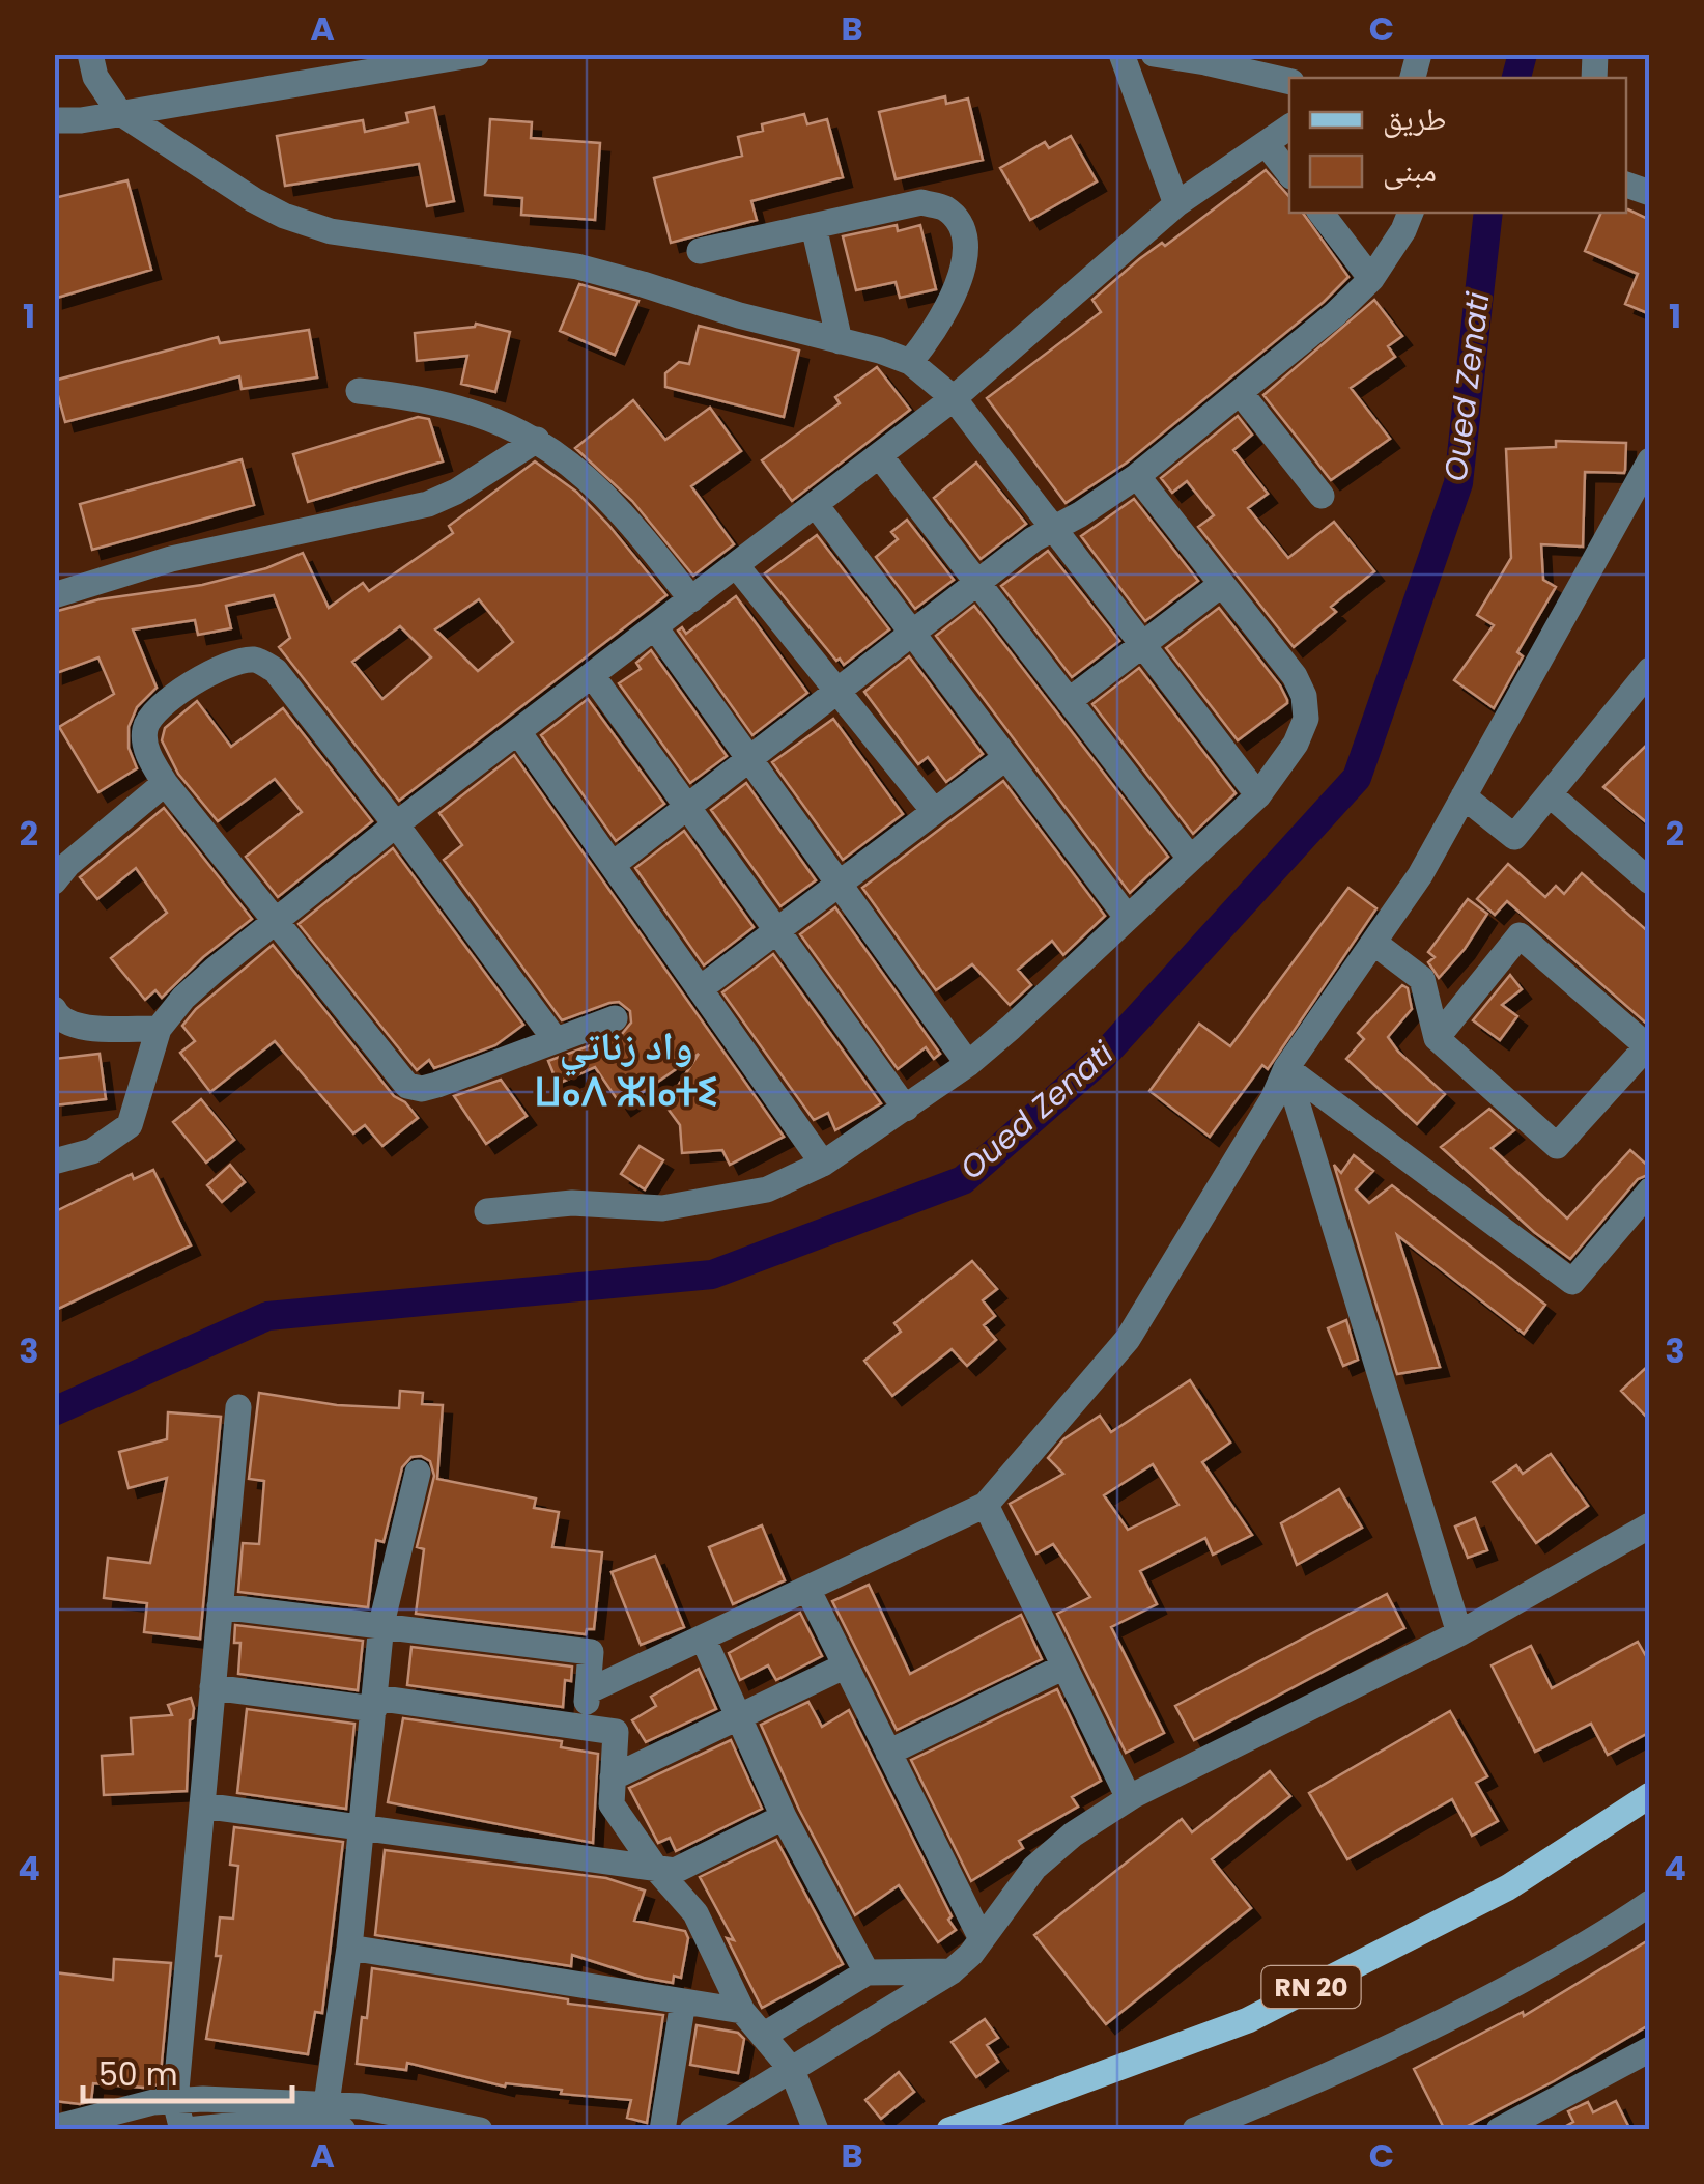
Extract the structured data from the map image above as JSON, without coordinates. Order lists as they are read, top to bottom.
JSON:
{
  "streets": {
    "main road": ["RN 20"]
  },
  "districts": ["واد زناتي ⵡⴰⴷ ⵣⵏⴰⵜⵉ"],
  "water": ["Oued Zenati"],
  "legend": ["طريق", "مبنى"],
  "scale_bar": "50 m",
  "grid": {
    "columns": ["A", "B", "C"],
    "rows": [
      "1",
      "2",
      "3",
      "4"
    ]
  }
}
